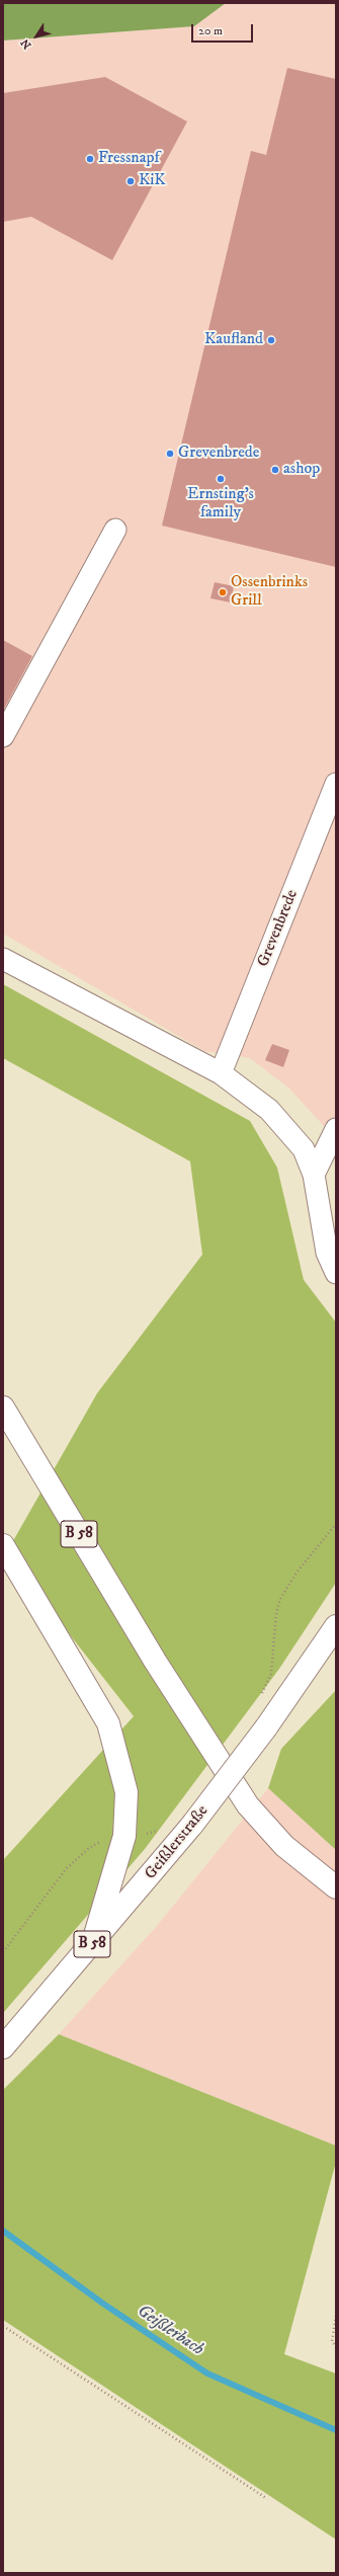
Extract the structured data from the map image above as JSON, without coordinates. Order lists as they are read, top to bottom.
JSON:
{
  "streets": {
    "main road": ["B 58", "Geißlerstraße"],
    "street": ["Grevenbrede"]
  },
  "water": ["Geißlerbach"],
  "places": [
    "Fressnapf",
    "KiK",
    "Kaufland",
    "Grevenbrede",
    "ashop",
    "Ernsting's family",
    "Ossenbrinks Grill"
  ],
  "scale_bar": "20 m",
  "north": "bottom left"
}
